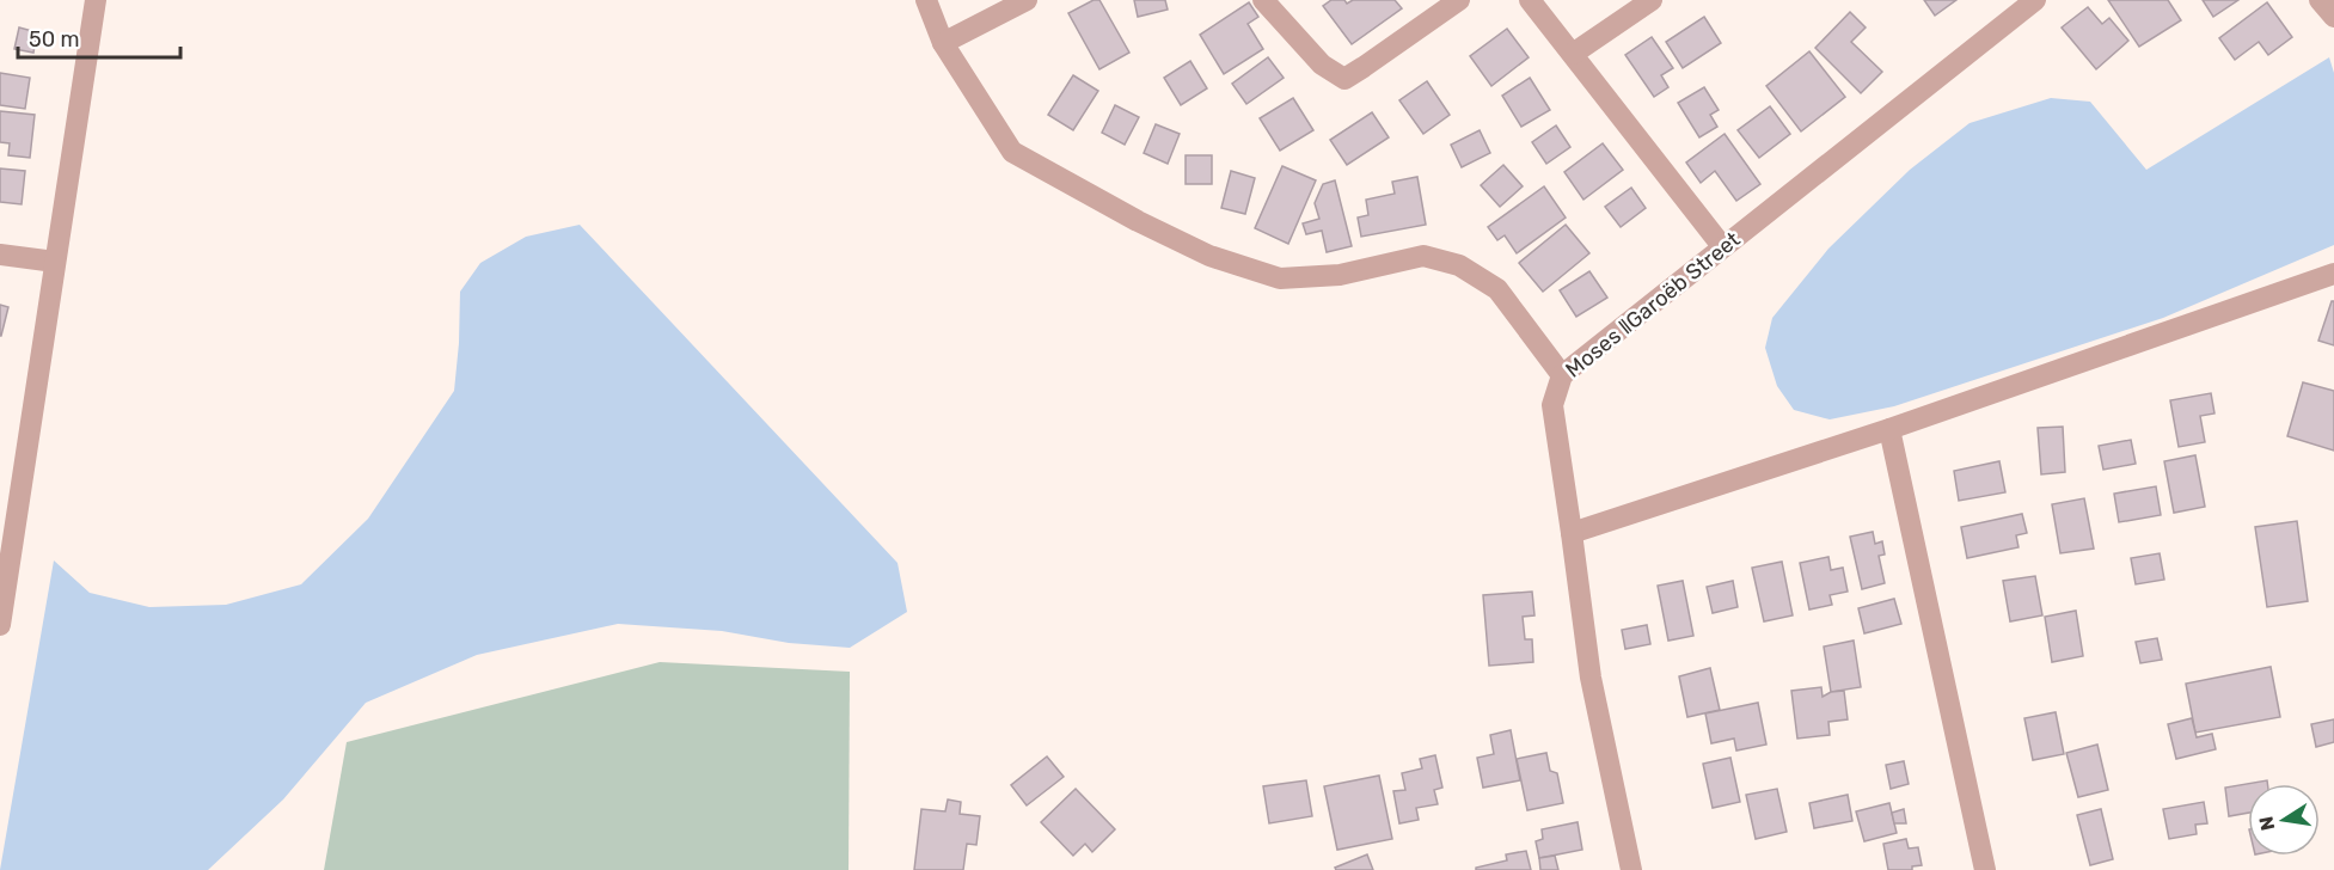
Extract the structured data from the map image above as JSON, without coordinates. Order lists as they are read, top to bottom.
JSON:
{
  "streets": {
    "street": ["Moses ǁGaroëb Street"]
  },
  "scale_bar": "50 m",
  "north": "left"
}
